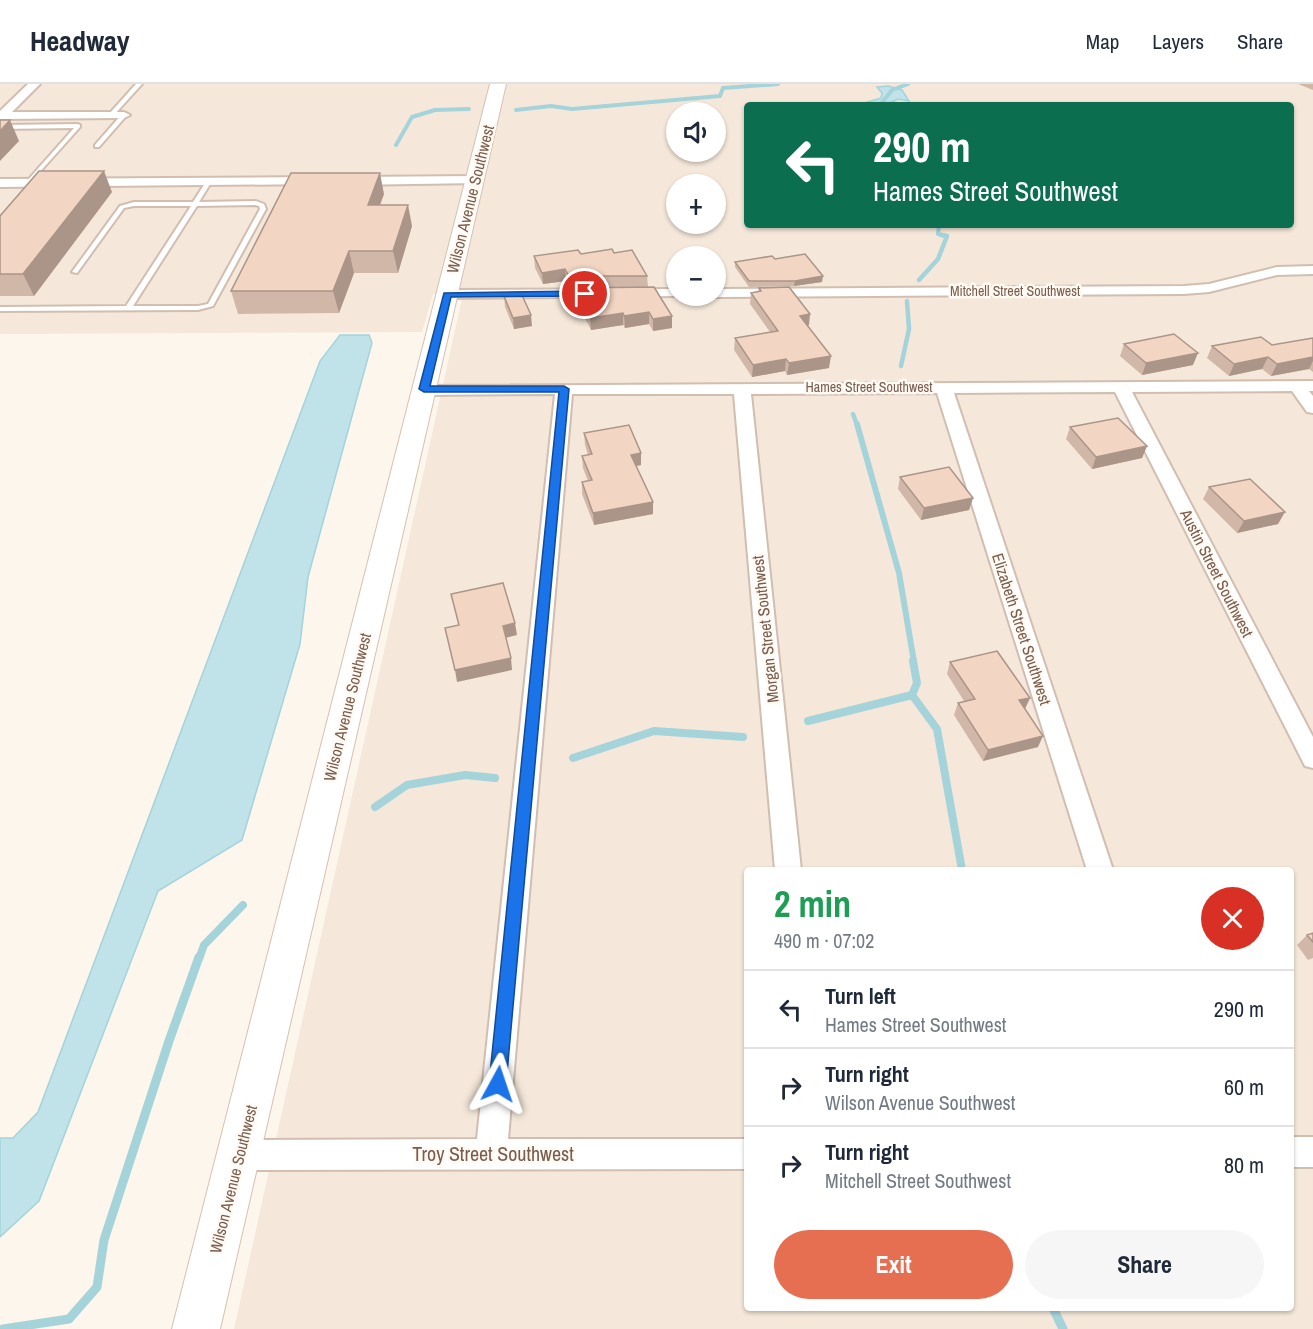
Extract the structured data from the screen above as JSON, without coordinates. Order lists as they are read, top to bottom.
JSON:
{
  "streets": {
    "street": [
      "Wilson Avenue Southwest",
      "Mitchell Street Southwest",
      "Hames Street Southwest",
      "Austin Street Southwest",
      "Morgan Street Southwest",
      "Elizabeth Street Southwest",
      "Troy Street Southwest"
    ]
  },
  "crossings": [
    ["Wilson Avenue Southwest", "Hames Street Southwest"],
    ["Wilson Avenue Southwest", "Troy Street Southwest"],
    ["Hames Street Southwest", "Austin Street Southwest"],
    ["Hames Street Southwest", "Morgan Street Southwest"],
    ["Hames Street Southwest", "Elizabeth Street Southwest"]
  ],
  "page": {
    "header": "Headway",
    "nav": ["Map", "Layers", "Share"],
    "map_buttons": ["+", "−"],
    "turn": ["290 m", "Hames Street Southwest"],
    "heading": ["2 min", "490 m · 07:02"],
    "list": [
      {
        "name": "Turn left",
        "note": "Hames Street Southwest",
        "value": "290 m"
      },
      {
        "name": "Turn right",
        "note": "Wilson Avenue Southwest",
        "value": "60 m"
      },
      {
        "name": "Turn right",
        "note": "Mitchell Street Southwest",
        "value": "80 m"
      }
    ],
    "buttons": ["Exit", "Share"]
  }
}
